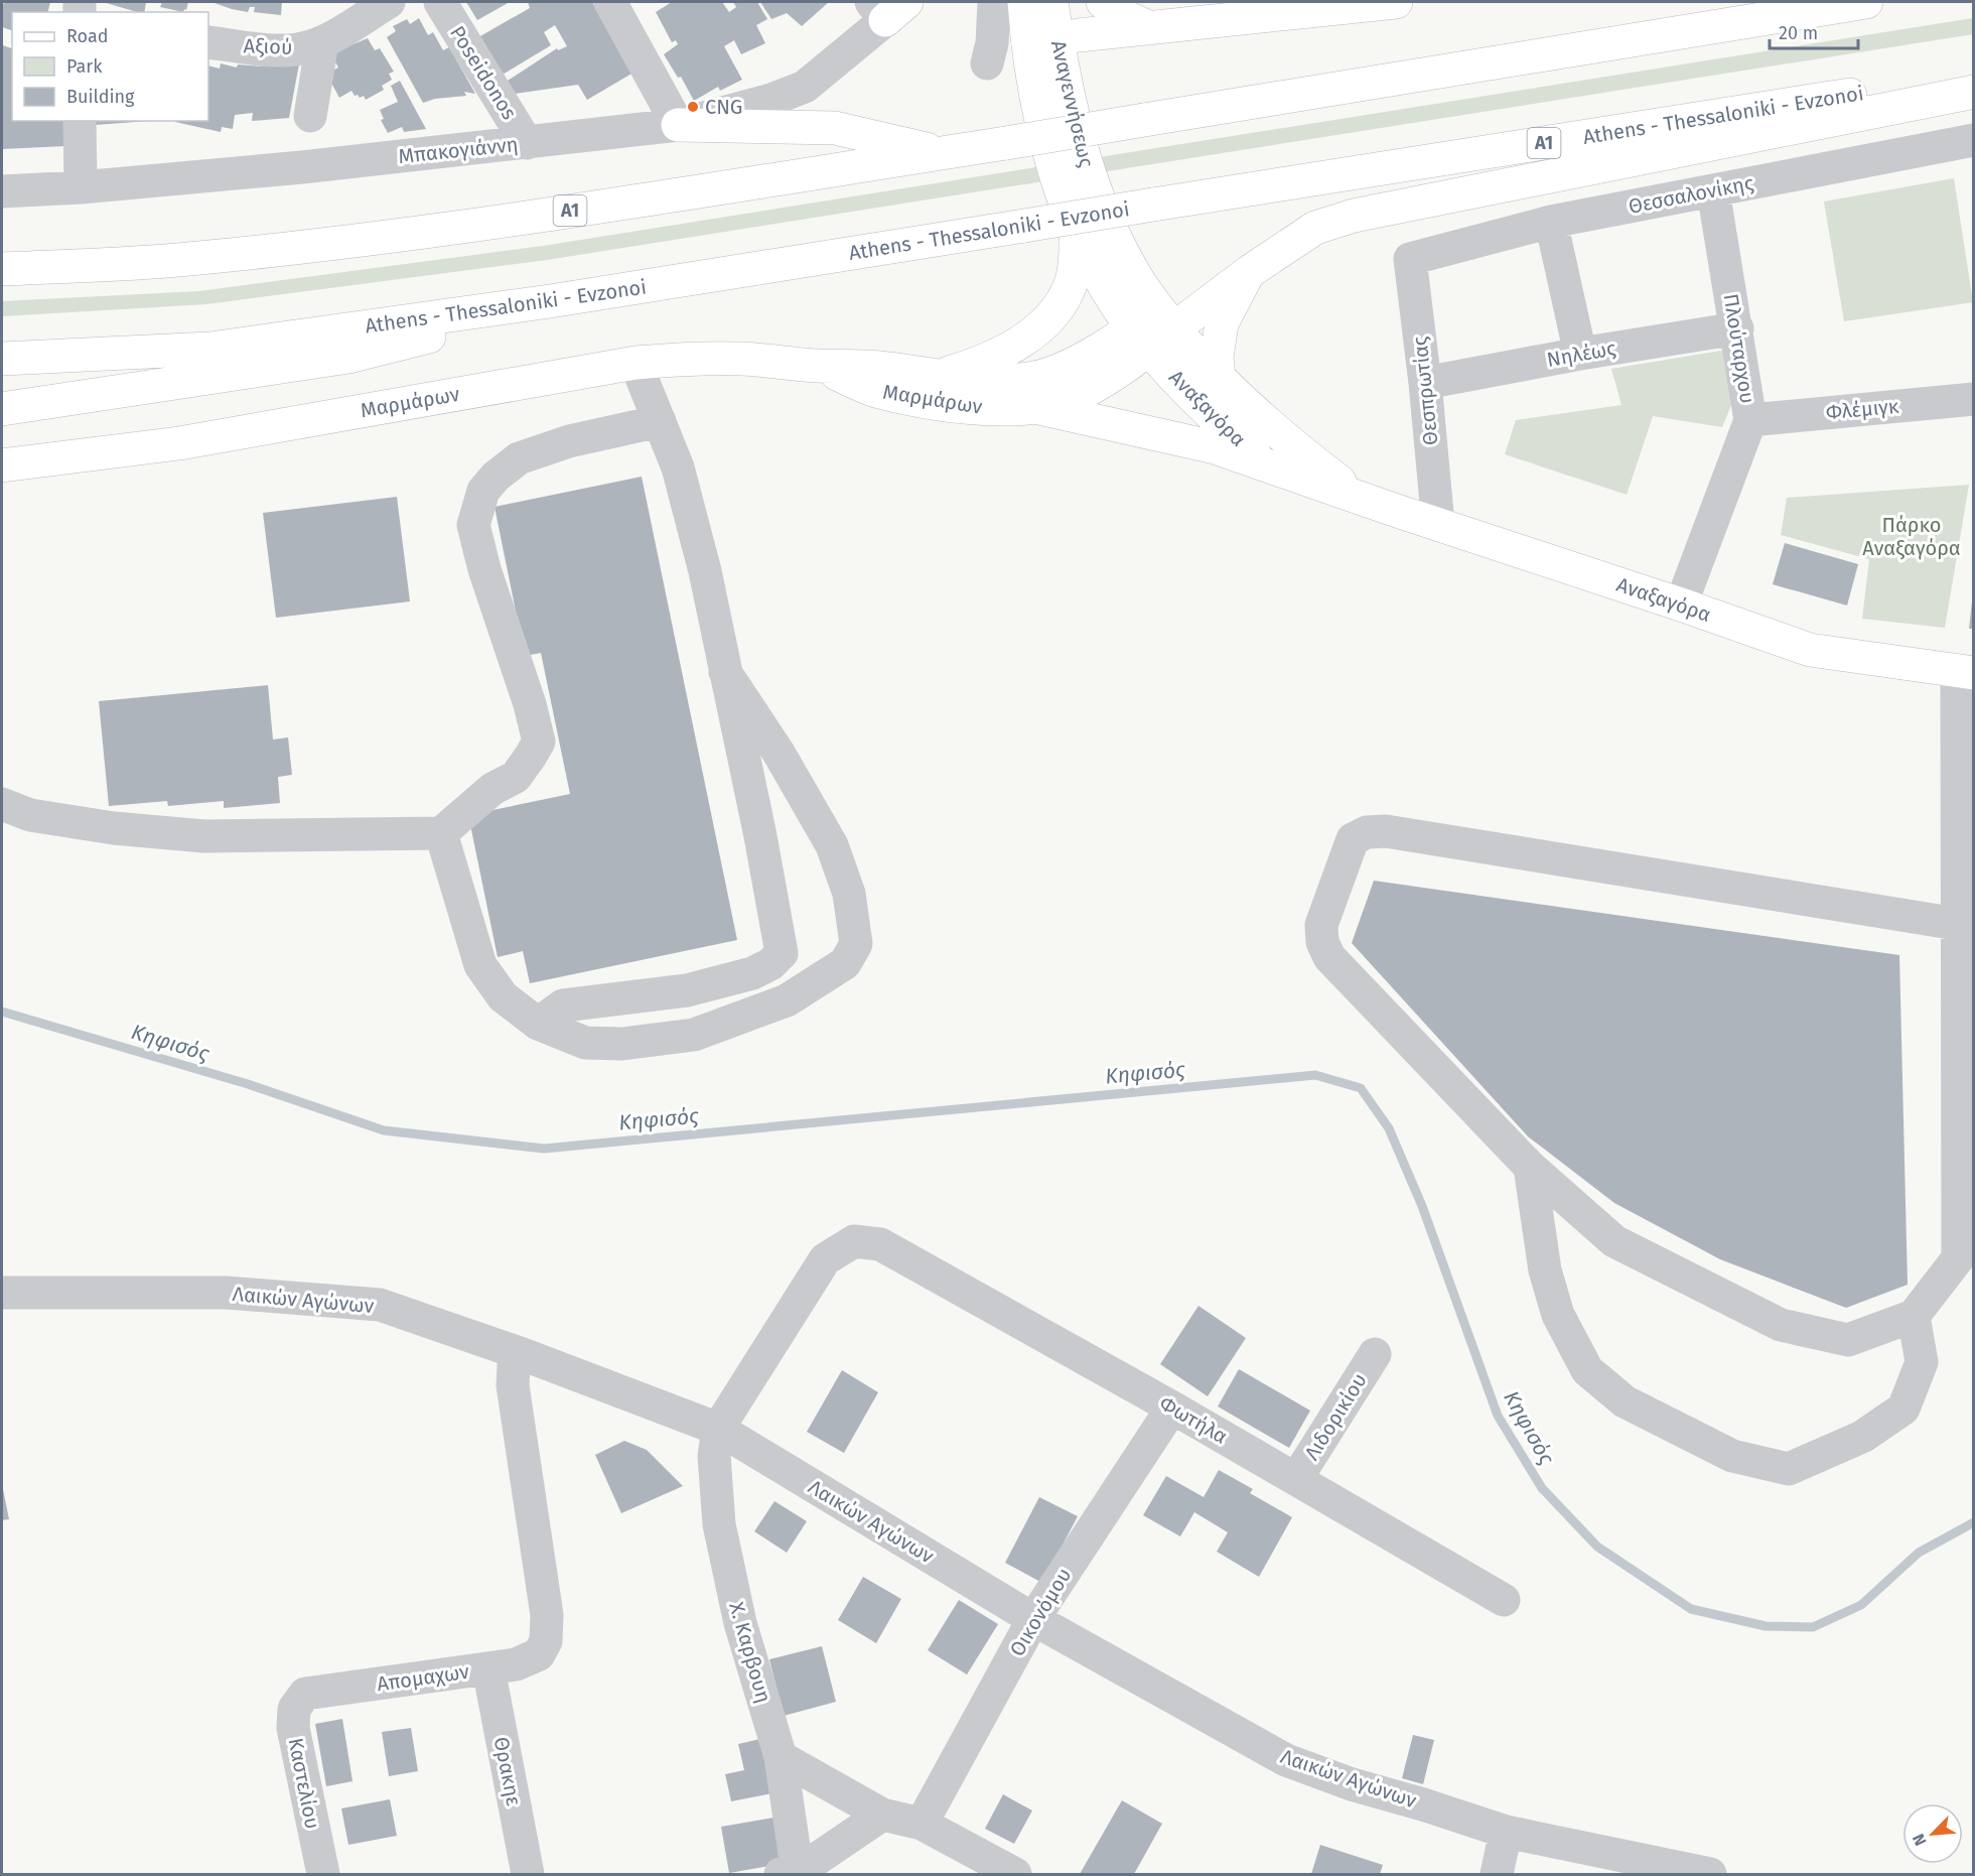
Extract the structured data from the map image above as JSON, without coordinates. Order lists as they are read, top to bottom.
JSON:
{
  "streets": {
    "main road": [
      "Αναγεννήσεως",
      "Athens - Thessaloniki - Evzonoi",
      "Α1",
      "Μαρμάρων",
      "Αναξαγόρα"
    ],
    "street": [
      "Αξιού",
      "Poseidonos",
      "Μπακογιάννη",
      "Θεσσαλονίκης",
      "Πλούταρχου",
      "Νηλέως",
      "Θεσπρωτίας",
      "Φλέμιγκ",
      "Λαικών Αγώνων",
      "Λιδορικίου",
      "Φωτήλα",
      "Οικονόμου",
      "Χ. Καρβουη",
      "Απομαχων",
      "Θρακηε",
      "Καστελίου"
    ]
  },
  "crossings": [
    ["Poseidonos", "Μπακογιάννη"],
    ["Αναγεννήσεως", "Μαρμάρων"],
    ["Αναγεννήσεως", "Αναξαγόρα"],
    ["Θεσσαλονίκης", "Πλούταρχου"],
    ["Θεσσαλονίκης", "Θεσπρωτίας"],
    ["Πλούταρχου", "Νηλέως"],
    ["Πλούταρχου", "Αναξαγόρα"],
    ["Πλούταρχου", "Φλέμιγκ"],
    ["Νηλέως", "Θεσπρωτίας"],
    ["Θεσπρωτίας", "Αναξαγόρα"],
    ["Μαρμάρων", "Αναξαγόρα"],
    ["Λαικών Αγώνων", "Φωτήλα"],
    ["Λαικών Αγώνων", "Οικονόμου"],
    ["Λαικών Αγώνων", "Χ. Καρβουη"],
    ["Λαικών Αγώνων", "Απομαχων"],
    ["Λιδορικίου", "Φωτήλα"],
    ["Φωτήλα", "Οικονόμου"],
    ["Φωτήλα", "Χ. Καρβουη"],
    ["Απομαχων", "Θρακηε"],
    ["Απομαχων", "Καστελίου"]
  ],
  "water": ["Κηφισός"],
  "parks": ["Πάρκο Αναξαγόρα"],
  "places": ["CNG"],
  "legend": ["Road", "Park", "Building"],
  "scale_bar": "20 m",
  "north": "bottom left"
}
